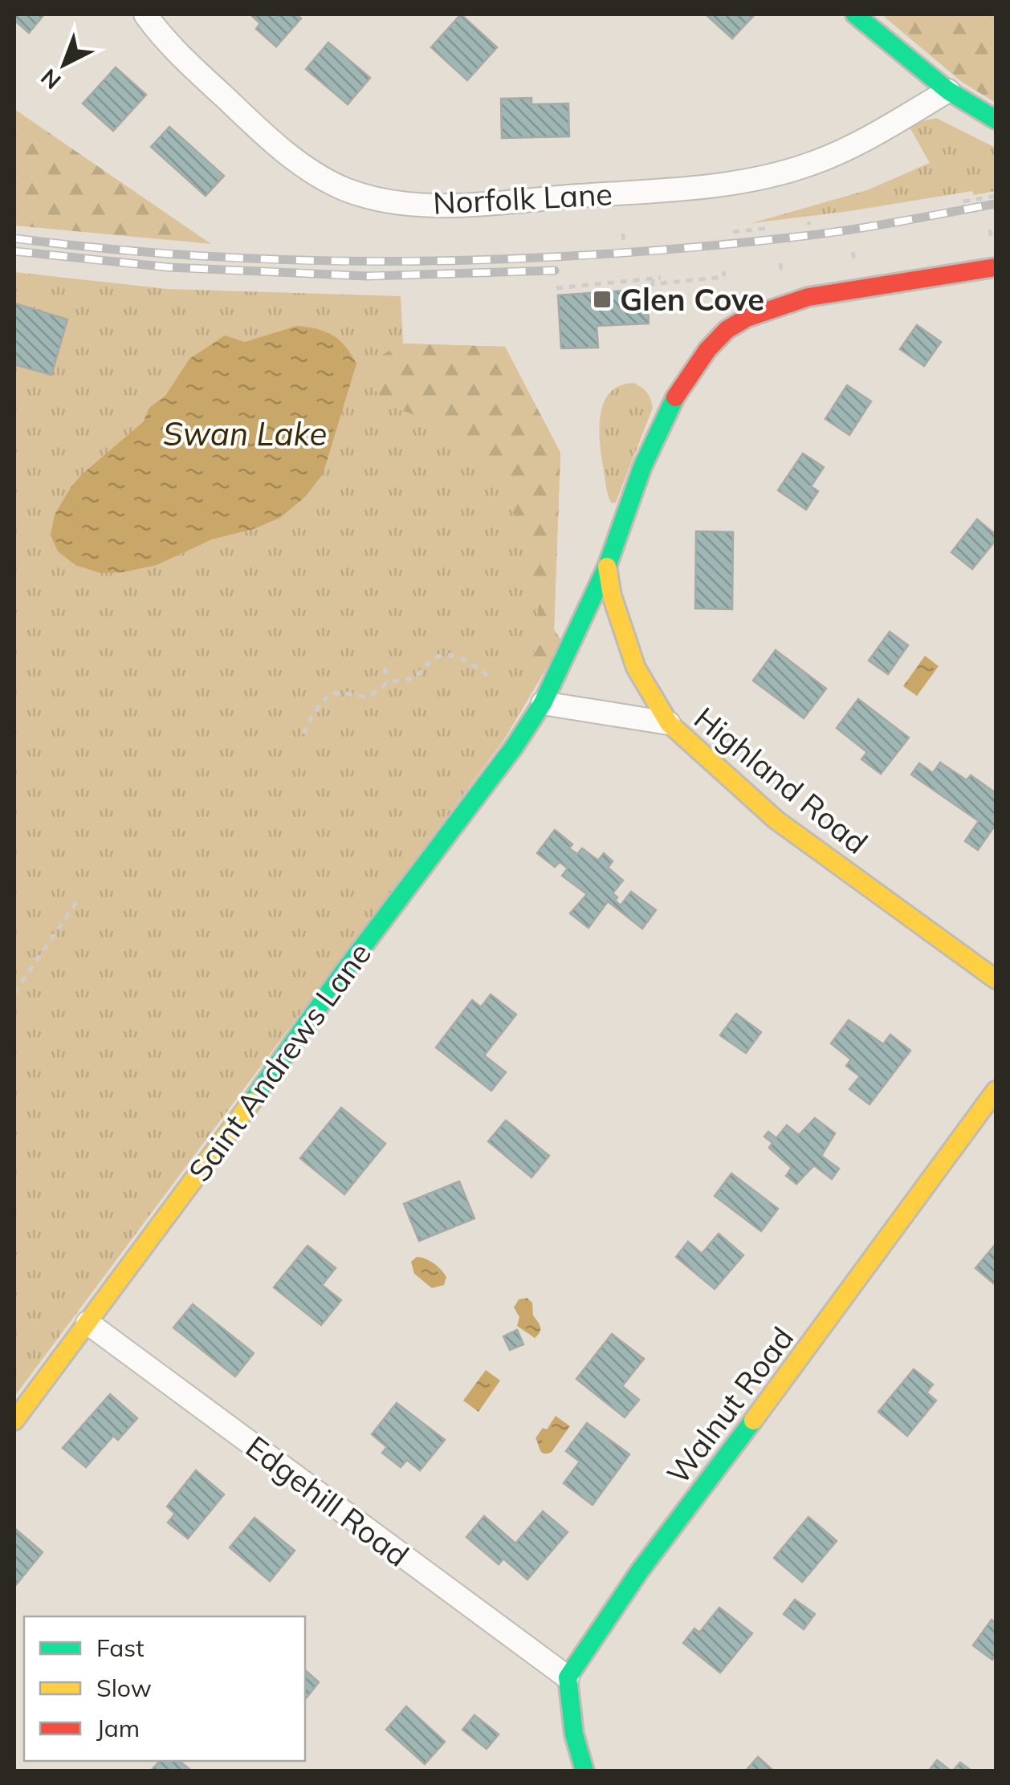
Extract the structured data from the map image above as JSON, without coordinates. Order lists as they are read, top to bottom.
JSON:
{
  "streets": {
    "street": [
      "Norfolk Lane",
      "Highland Road",
      "Saint Andrews Lane",
      "Walnut Road",
      "Edgehill Road"
    ]
  },
  "crossings": [
    ["Highland Road", "Saint Andrews Lane"],
    ["Saint Andrews Lane", "Edgehill Road"],
    ["Walnut Road", "Edgehill Road"]
  ],
  "water": ["Swan Lake"],
  "places": {
    "transit": ["Glen Cove"]
  },
  "legend": ["Fast", "Slow", "Jam"],
  "north": "bottom left"
}
